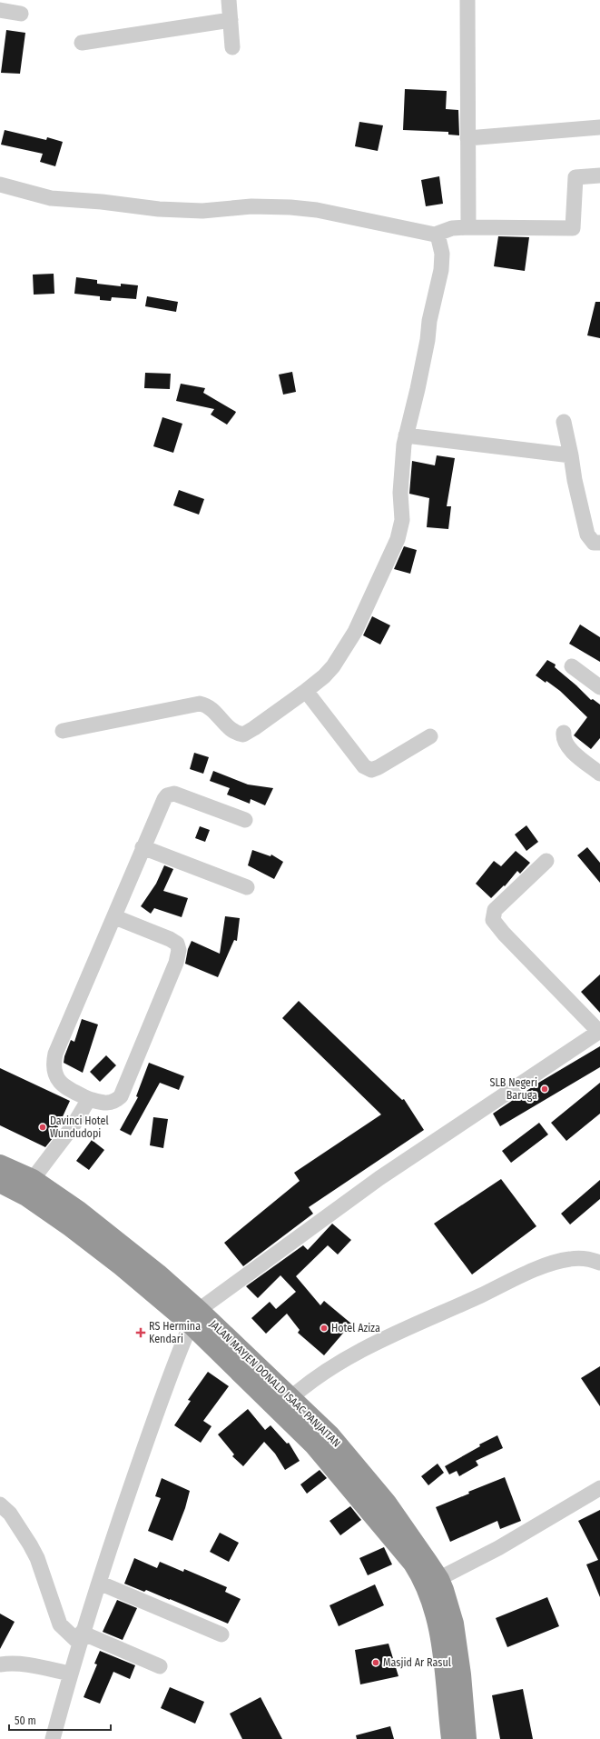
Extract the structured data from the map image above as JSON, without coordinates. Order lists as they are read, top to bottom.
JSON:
{
  "streets": {
    "highway": ["JALAN MAYJEN DONALD ISAAC PANJAITAN"]
  },
  "places": {
    "other": [
      "SLB Negeri Baruga",
      "Davinci Hotel Wundudopi",
      "Hotel Aziza",
      "Masjid Ar Rasul"
    ],
    "health": ["RS Hermina Kendari"]
  },
  "scale_bar": "50 m"
}
